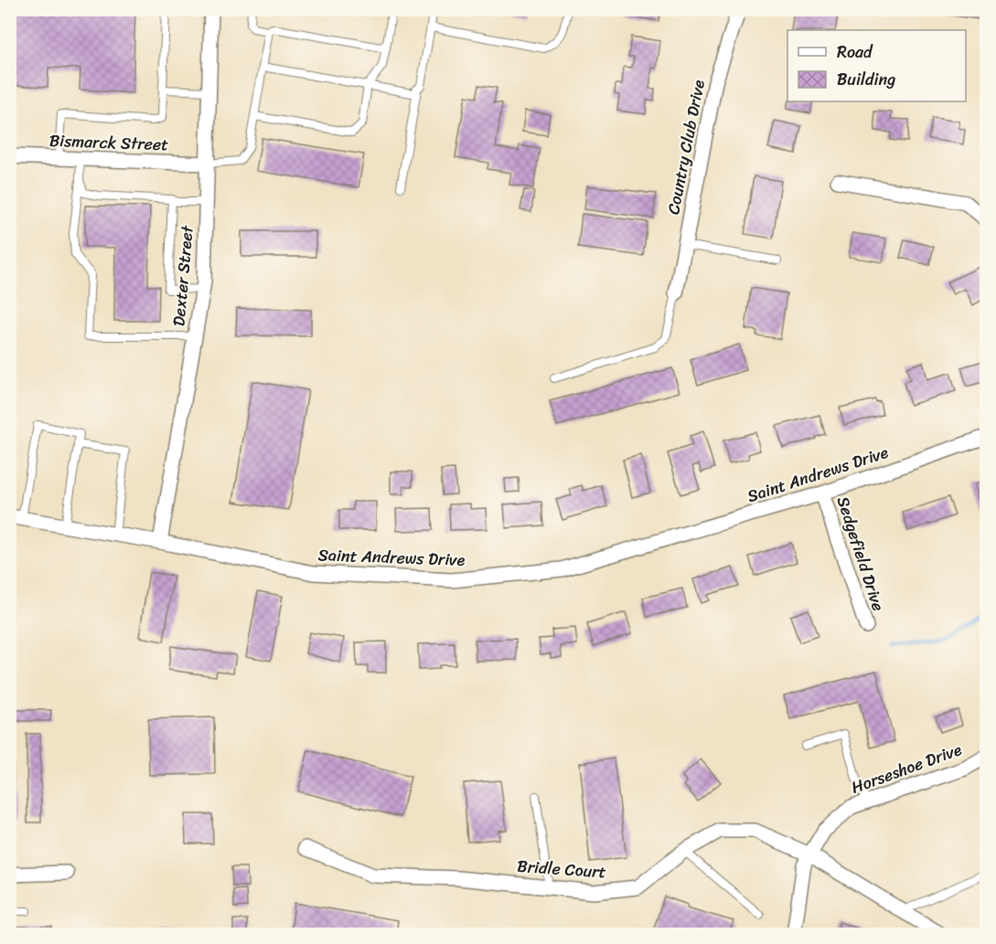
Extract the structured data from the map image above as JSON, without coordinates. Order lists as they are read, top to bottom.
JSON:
{
  "streets": {
    "street": [
      "Bismarck Street",
      "Country Club Drive",
      "Dexter Street",
      "Saint Andrews Drive",
      "Sedgefield Drive",
      "Horseshoe Drive",
      "Bridle Court"
    ]
  },
  "crossings": [
    ["Bismarck Street", "Dexter Street"],
    ["Dexter Street", "Saint Andrews Drive"],
    ["Saint Andrews Drive", "Sedgefield Drive"],
    ["Horseshoe Drive", "Bridle Court"]
  ],
  "legend": ["Road", "Building"]
}
